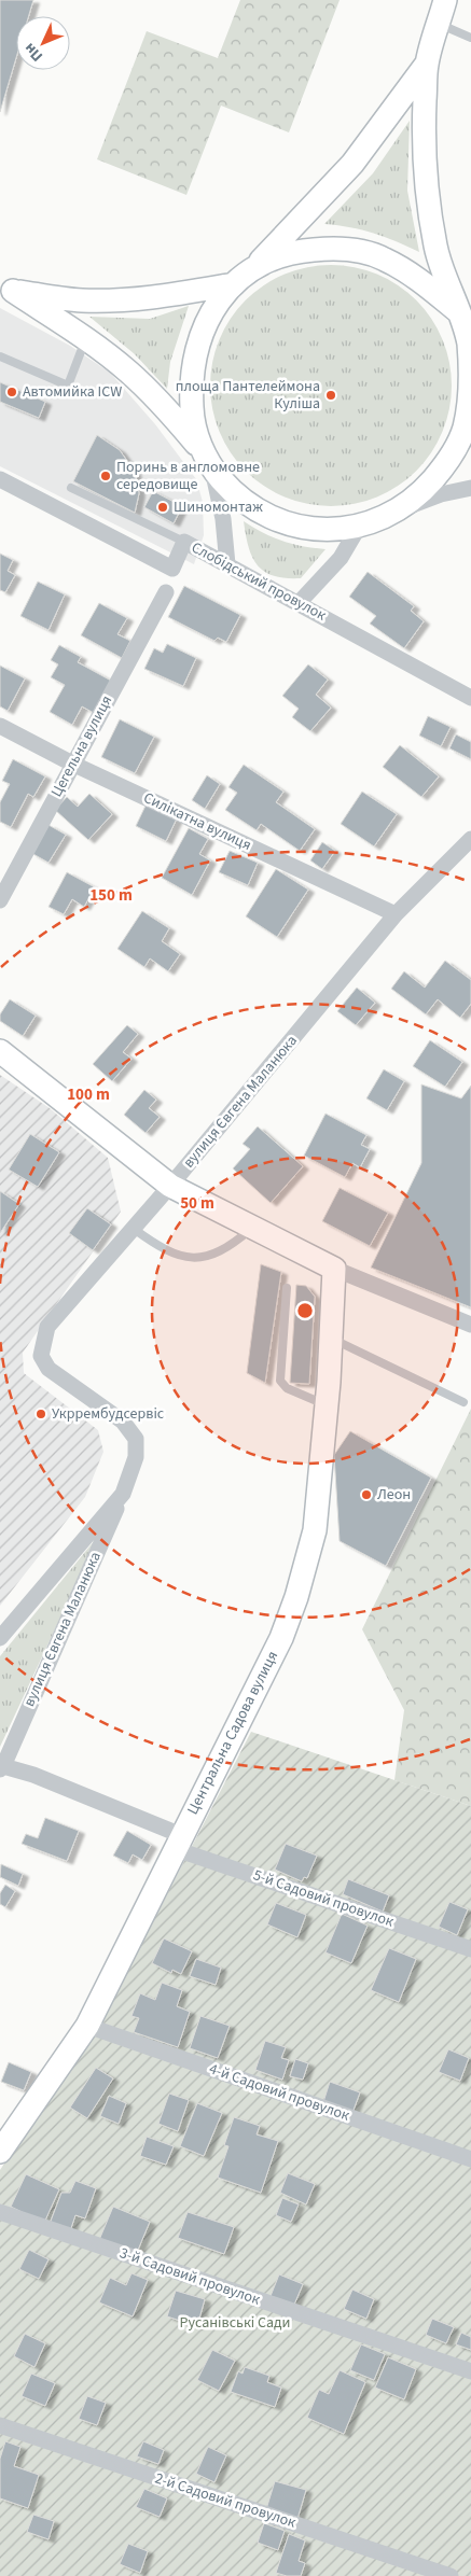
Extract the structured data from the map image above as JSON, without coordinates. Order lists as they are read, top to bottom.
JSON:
{
  "streets": {
    "main road": ["Центральна Садова вулиця"],
    "street": [
      "Слобідський провулок",
      "Цегельна вулиця",
      "Силікатна вулиця",
      "вулиця Євгена Маланюка",
      "5-й Садовий провулок",
      "4-й Садовий провулок",
      "3-й Садовий провулок",
      "2-й Садовий провулок"
    ]
  },
  "crossings": [
    ["Цегельна вулиця", "Силікатна вулиця"],
    ["Силікатна вулиця", "вулиця Євгена Маланюка"],
    ["вулиця Євгена Маланюка", "Центральна Садова вулиця"],
    ["вулиця Євгена Маланюка", "5-й Садовий провулок"],
    ["Центральна Садова вулиця", "5-й Садовий провулок"],
    ["Центральна Садова вулиця", "4-й Садовий провулок"]
  ],
  "parks": ["Русанівські Сади"],
  "places": [
    "Автомийка ICW",
    "площа Пантелеймона Куліша",
    "Поринь в англомовне середовище",
    "Шиномонтаж",
    "Укррембудсервіс",
    "Леон"
  ],
  "north": "bottom left",
  "rings": ["150 m", "100 m", "50 m"]
}
